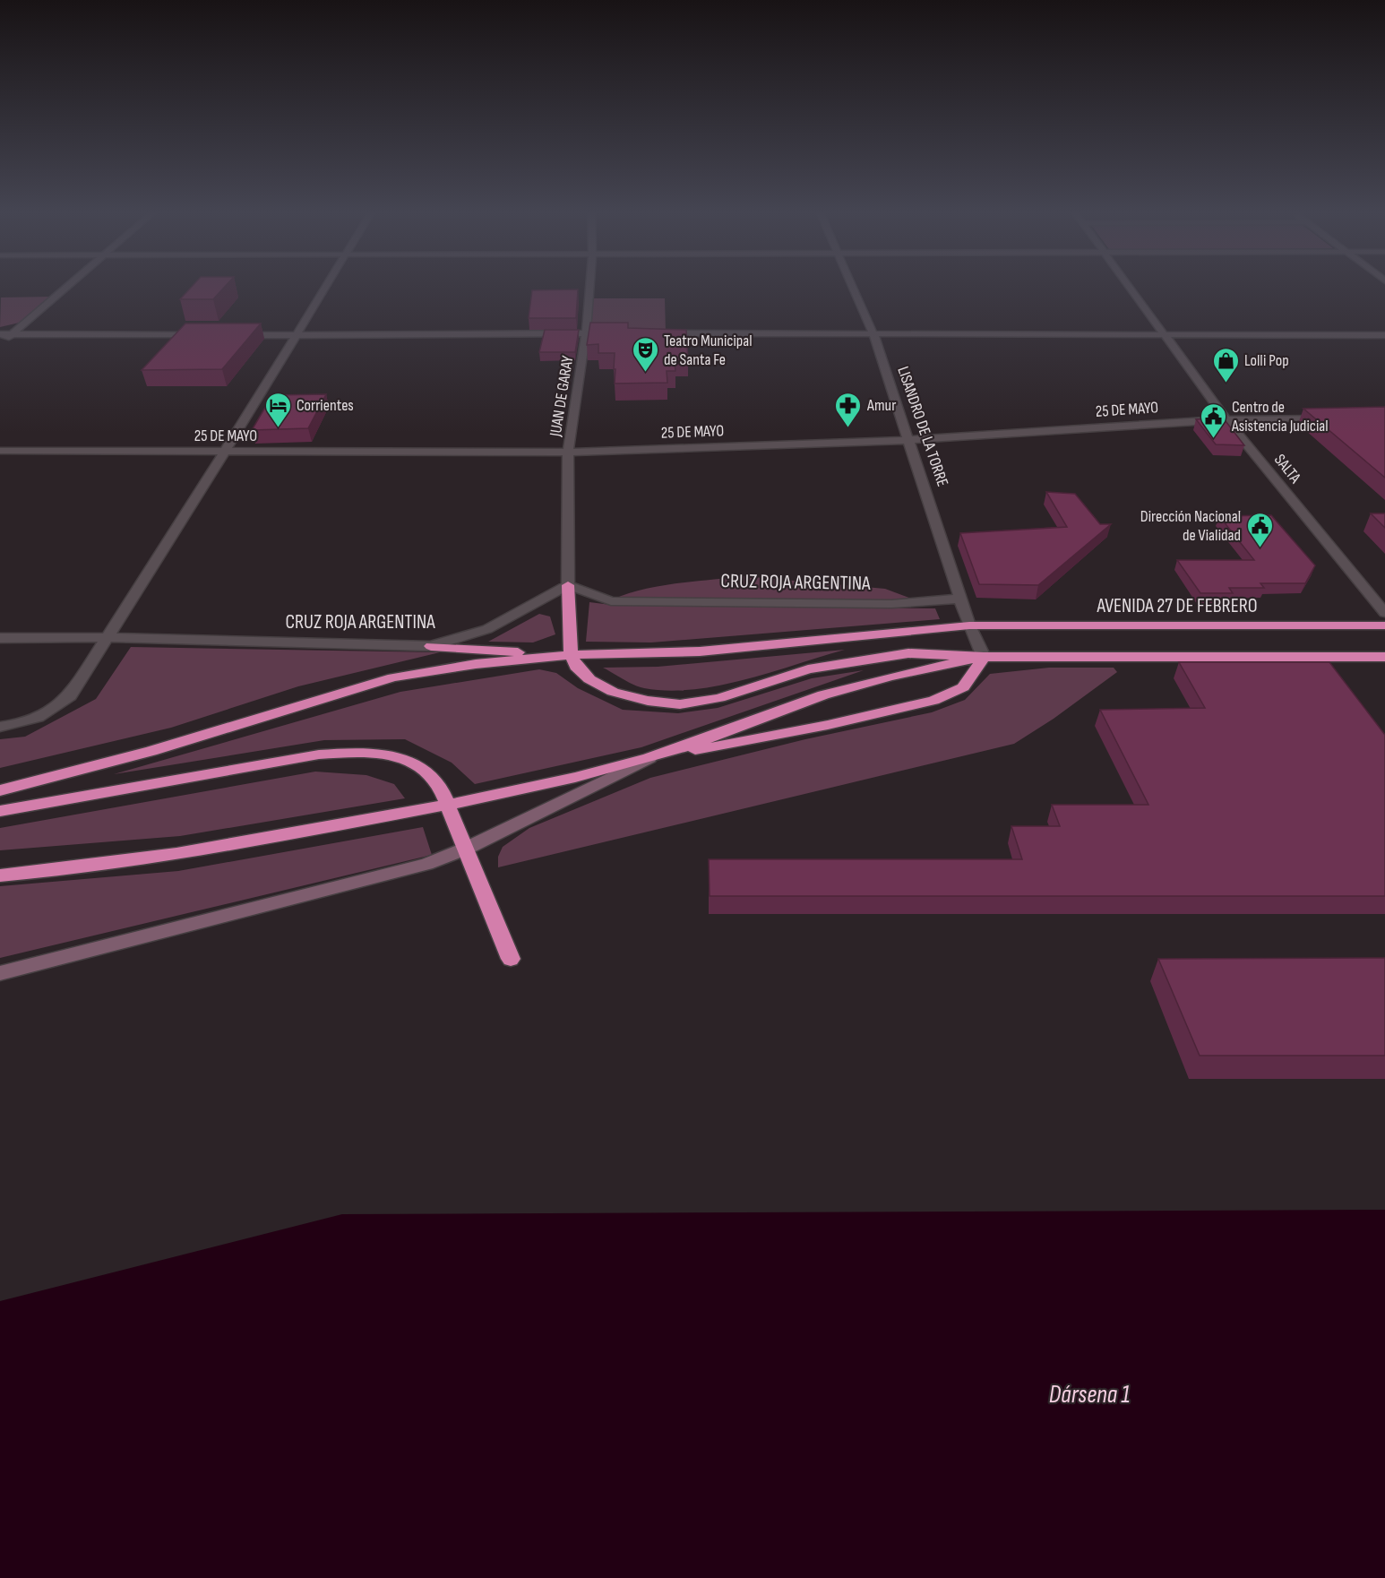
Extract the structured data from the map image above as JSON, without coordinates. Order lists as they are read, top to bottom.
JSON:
{
  "streets": {
    "highway": ["AVENIDA 27 DE FEBRERO"],
    "street": [
      "JUAN DE GARAY",
      "25 DE MAYO",
      "LISANDRO DE LA TORRE",
      "SALTA",
      "CRUZ ROJA ARGENTINA"
    ]
  },
  "crossings": [
    ["JUAN DE GARAY", "25 DE MAYO"],
    ["JUAN DE GARAY", "CRUZ ROJA ARGENTINA"],
    ["25 DE MAYO", "LISANDRO DE LA TORRE"],
    ["25 DE MAYO", "SALTA"],
    ["LISANDRO DE LA TORRE", "CRUZ ROJA ARGENTINA"],
    ["LISANDRO DE LA TORRE", "AVENIDA 27 DE FEBRERO"]
  ],
  "water": ["Dársena 1"],
  "places": {
    "theatre": ["Teatro Municipal de Santa Fe"],
    "shop": ["Lolli Pop"],
    "hotel": ["Corrientes"],
    "pharmacy": ["Amur"],
    "public building": ["Centro de Asistencia Judicial", "Dirección Nacional de Vialidad"]
  }
}
